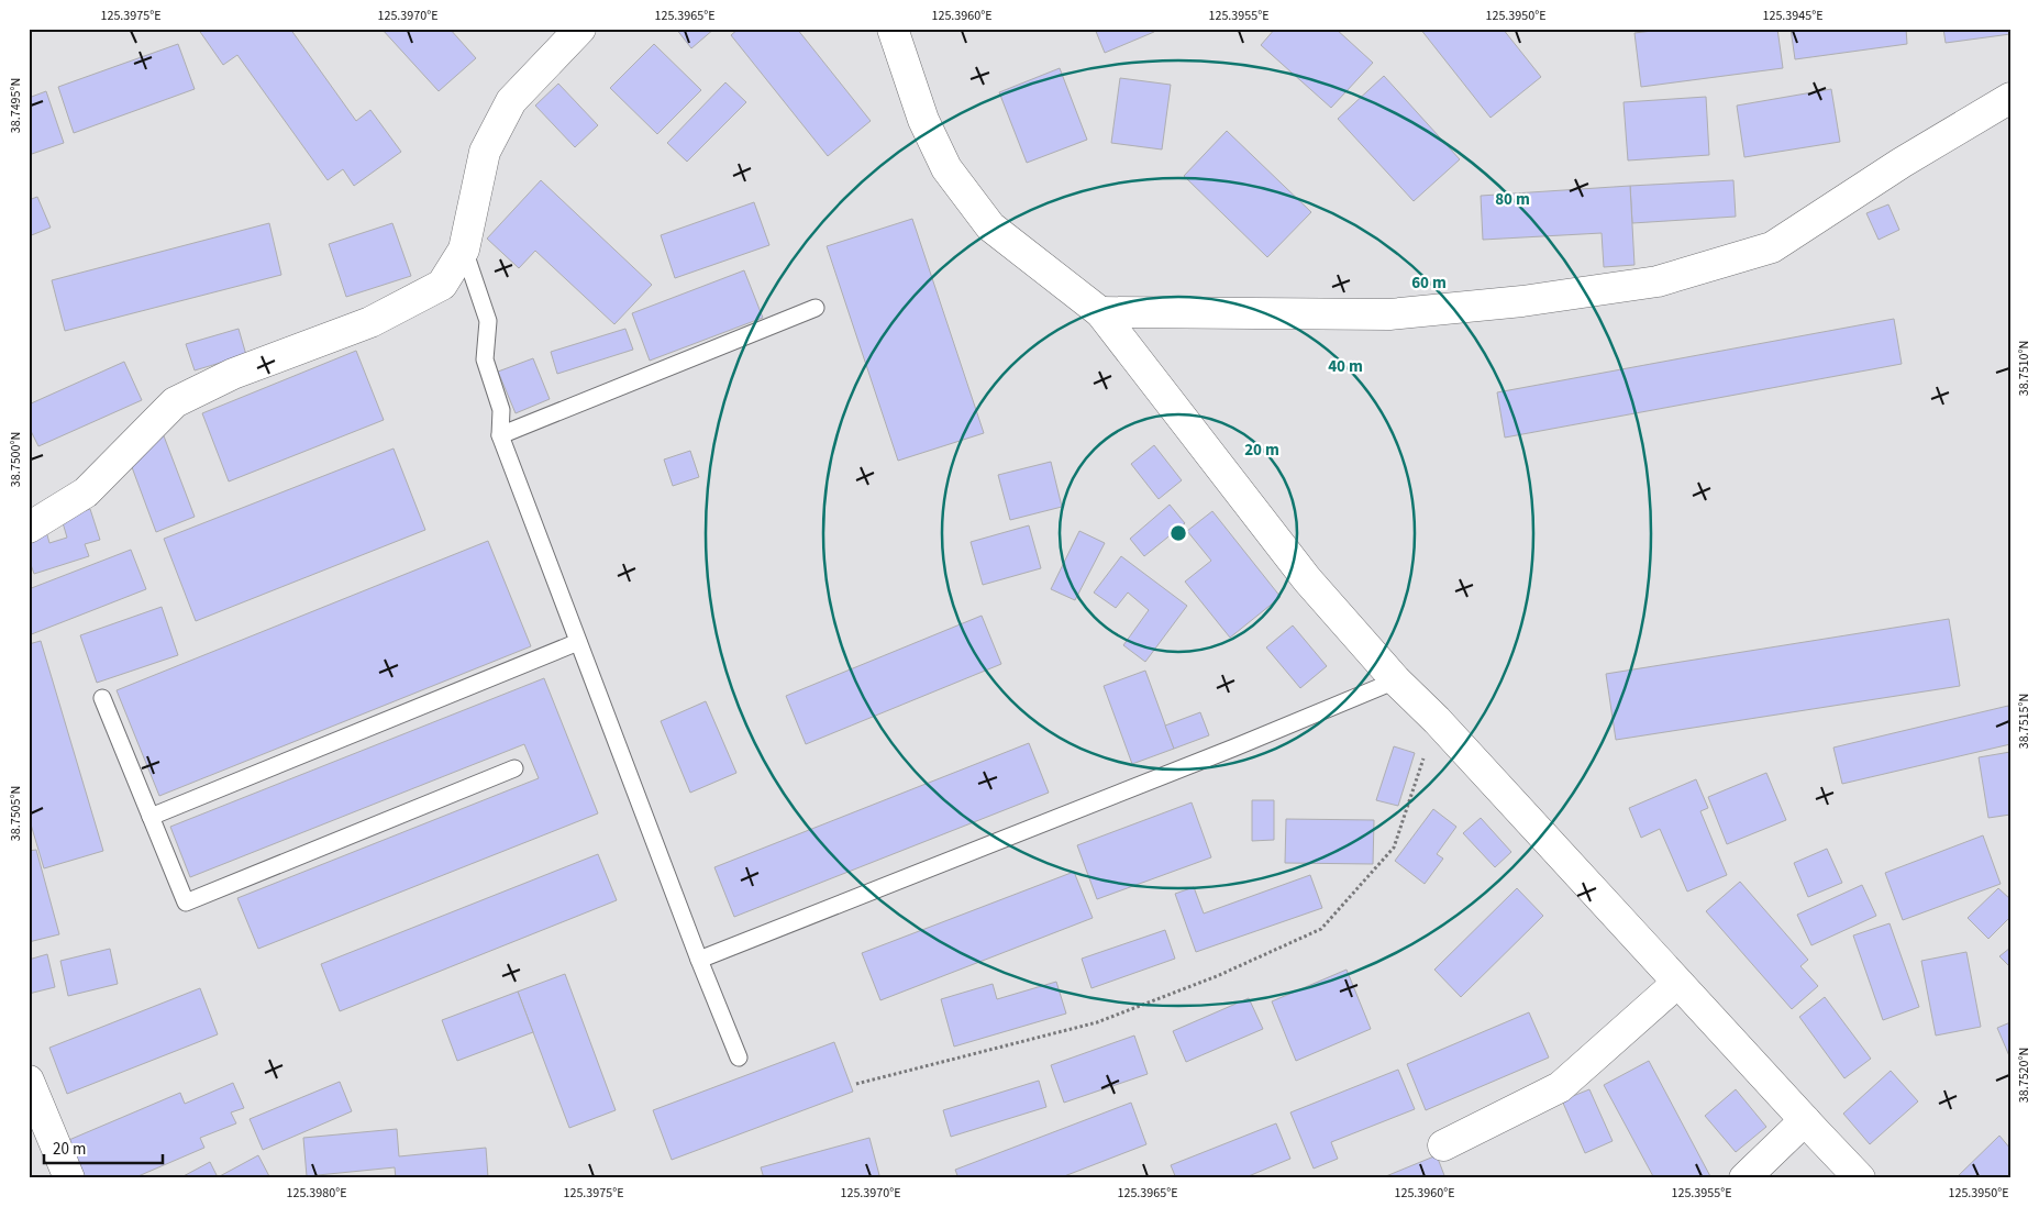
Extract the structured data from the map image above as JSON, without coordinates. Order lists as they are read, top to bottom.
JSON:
{
  "scale_bar": "20 m",
  "coordinates": [
    "125.3975°E",
    "125.3970°E",
    "125.3965°E",
    "125.3960°E",
    "125.3955°E",
    "125.3950°E",
    "125.3945°E",
    "38.7495°N",
    "38.7510°N",
    "38.7500°N",
    "38.7515°N",
    "38.7505°N",
    "38.7520°N",
    "125.3980°E"
  ],
  "rings": [
    "80 m",
    "60 m",
    "40 m",
    "20 m"
  ]
}
